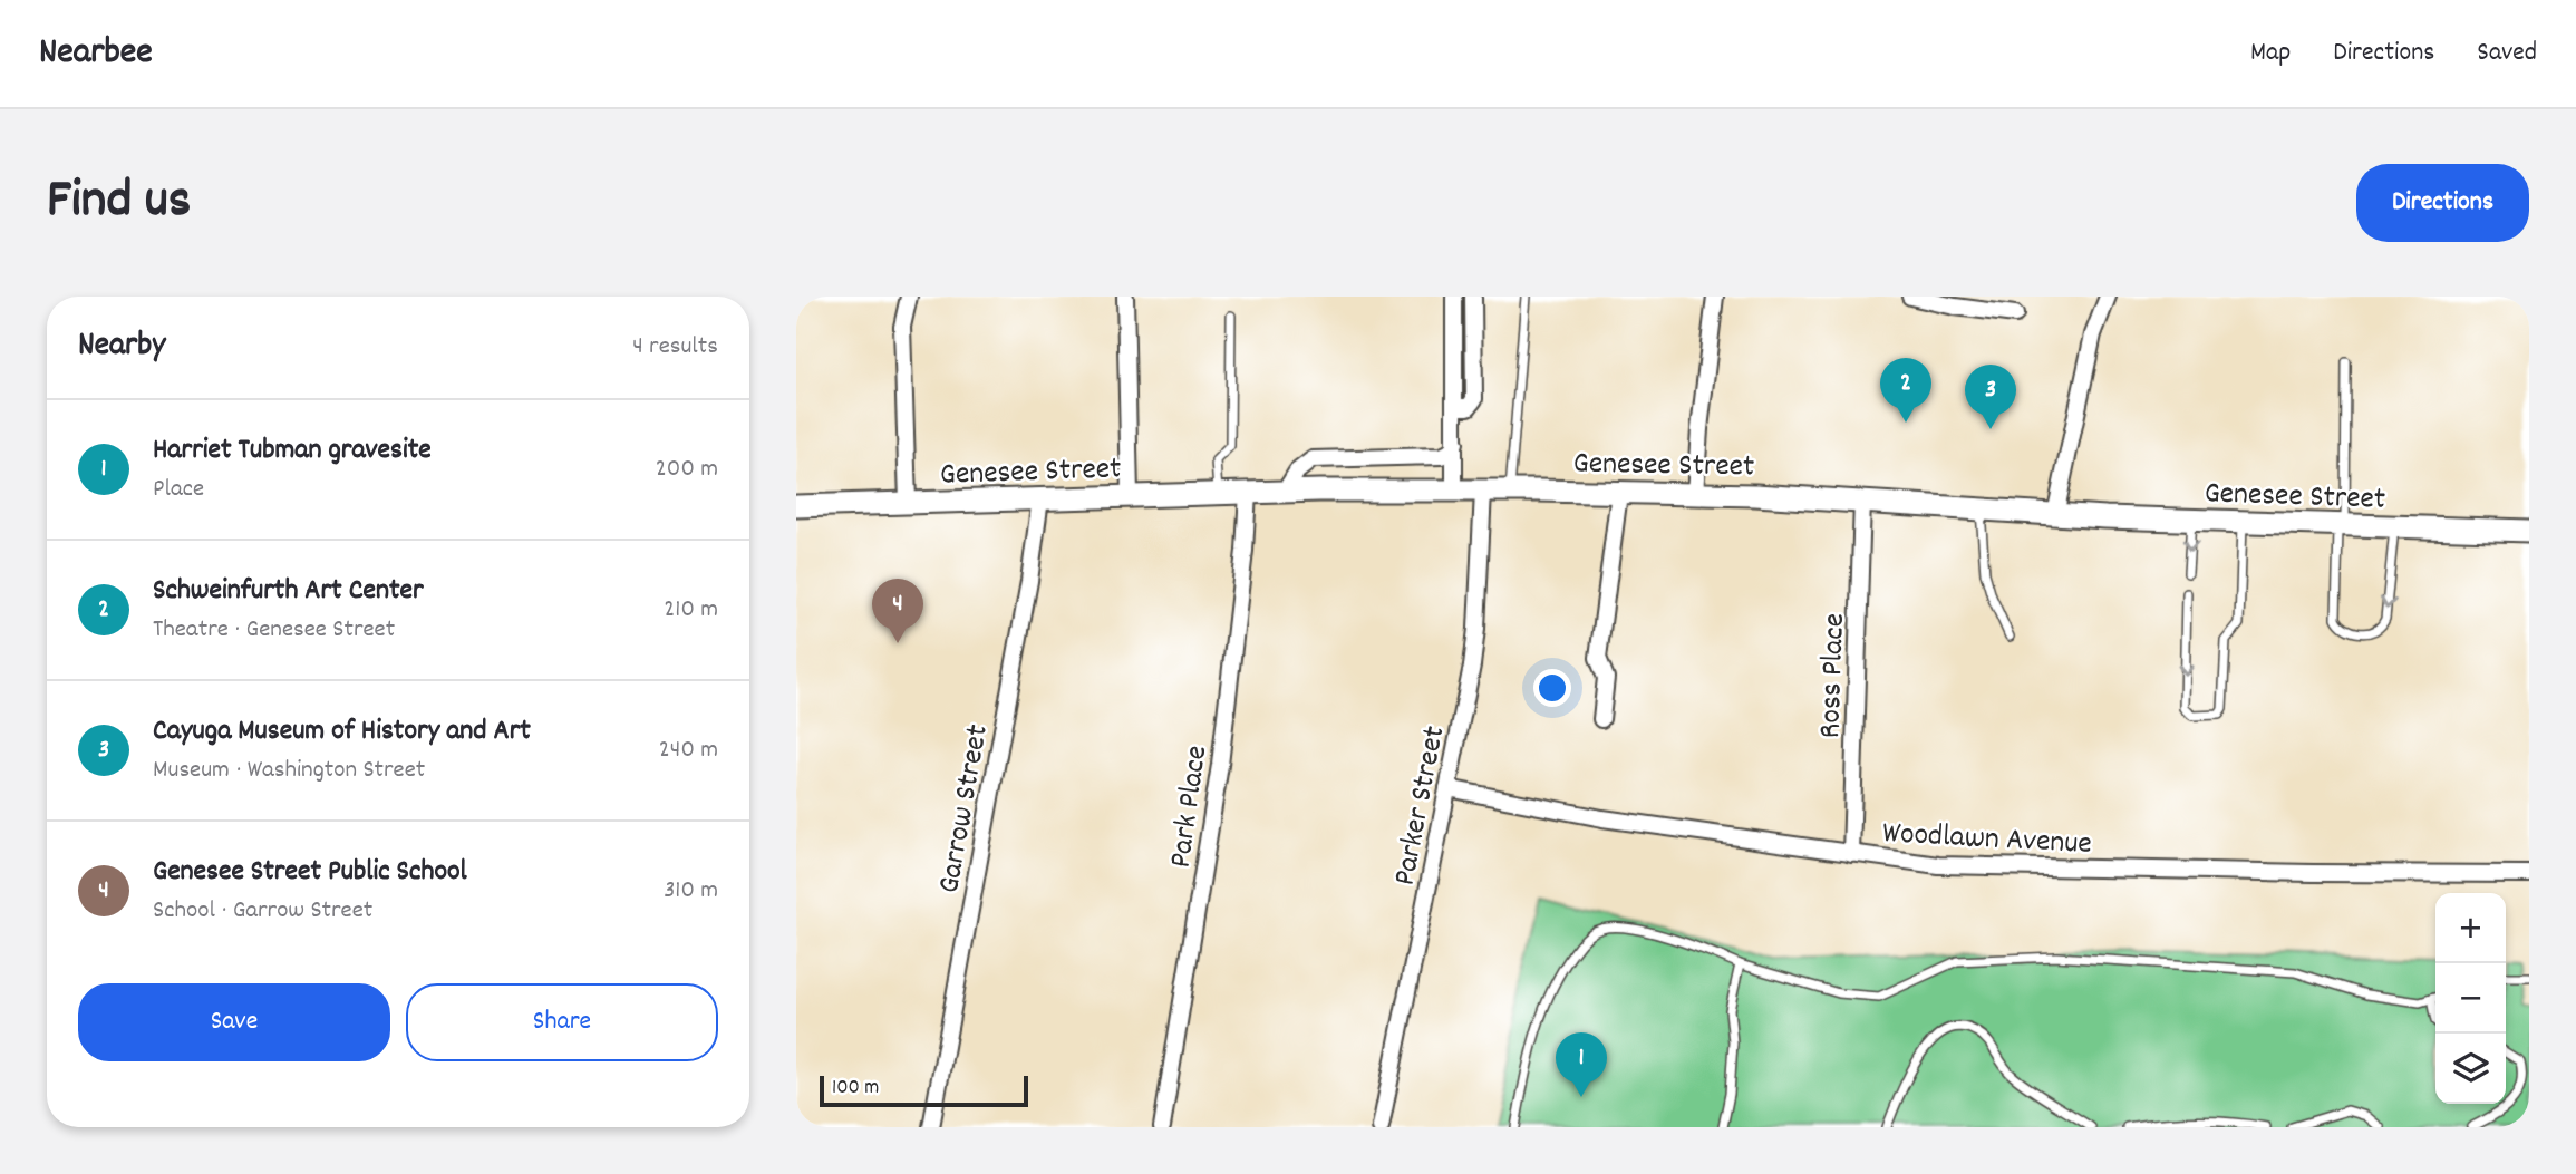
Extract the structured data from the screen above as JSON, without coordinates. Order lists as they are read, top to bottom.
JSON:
{
  "streets": {
    "main road": ["Genesee Street"],
    "street": [
      "Ross Place",
      "Parker Street",
      "Park Place",
      "Garrow Street",
      "Woodlawn Avenue"
    ]
  },
  "crossings": [
    ["Genesee Street", "Ross Place"],
    ["Genesee Street", "Parker Street"],
    ["Genesee Street", "Park Place"],
    ["Genesee Street", "Garrow Street"],
    ["Ross Place", "Woodlawn Avenue"],
    ["Parker Street", "Woodlawn Avenue"]
  ],
  "scale_bar": "100 m",
  "page": {
    "header": "Nearbee",
    "nav": ["Map", "Directions", "Saved"],
    "title": "Find us",
    "buttons": [
      "Directions",
      ["Save", "Share"]
    ],
    "heading": ["Nearby", "4 results"],
    "pins": [
      "2",
      "3",
      "4",
      "1"
    ],
    "list": [
      {
        "mark": "1",
        "name": "Harriet Tubman gravesite",
        "note": "Place",
        "value": "200 m"
      },
      {
        "mark": "2",
        "name": "Schweinfurth Art Center",
        "note": "Theatre · Genesee Street",
        "value": "210 m"
      },
      {
        "mark": "3",
        "name": "Cayuga Museum of History and Art",
        "note": "Museum · Washington Street",
        "value": "240 m"
      },
      {
        "mark": "4",
        "name": "Genesee Street Public School",
        "note": "School · Garrow Street",
        "value": "310 m"
      }
    ],
    "map_buttons": ["+", "−"],
    "scale": "100 m"
  }
}
